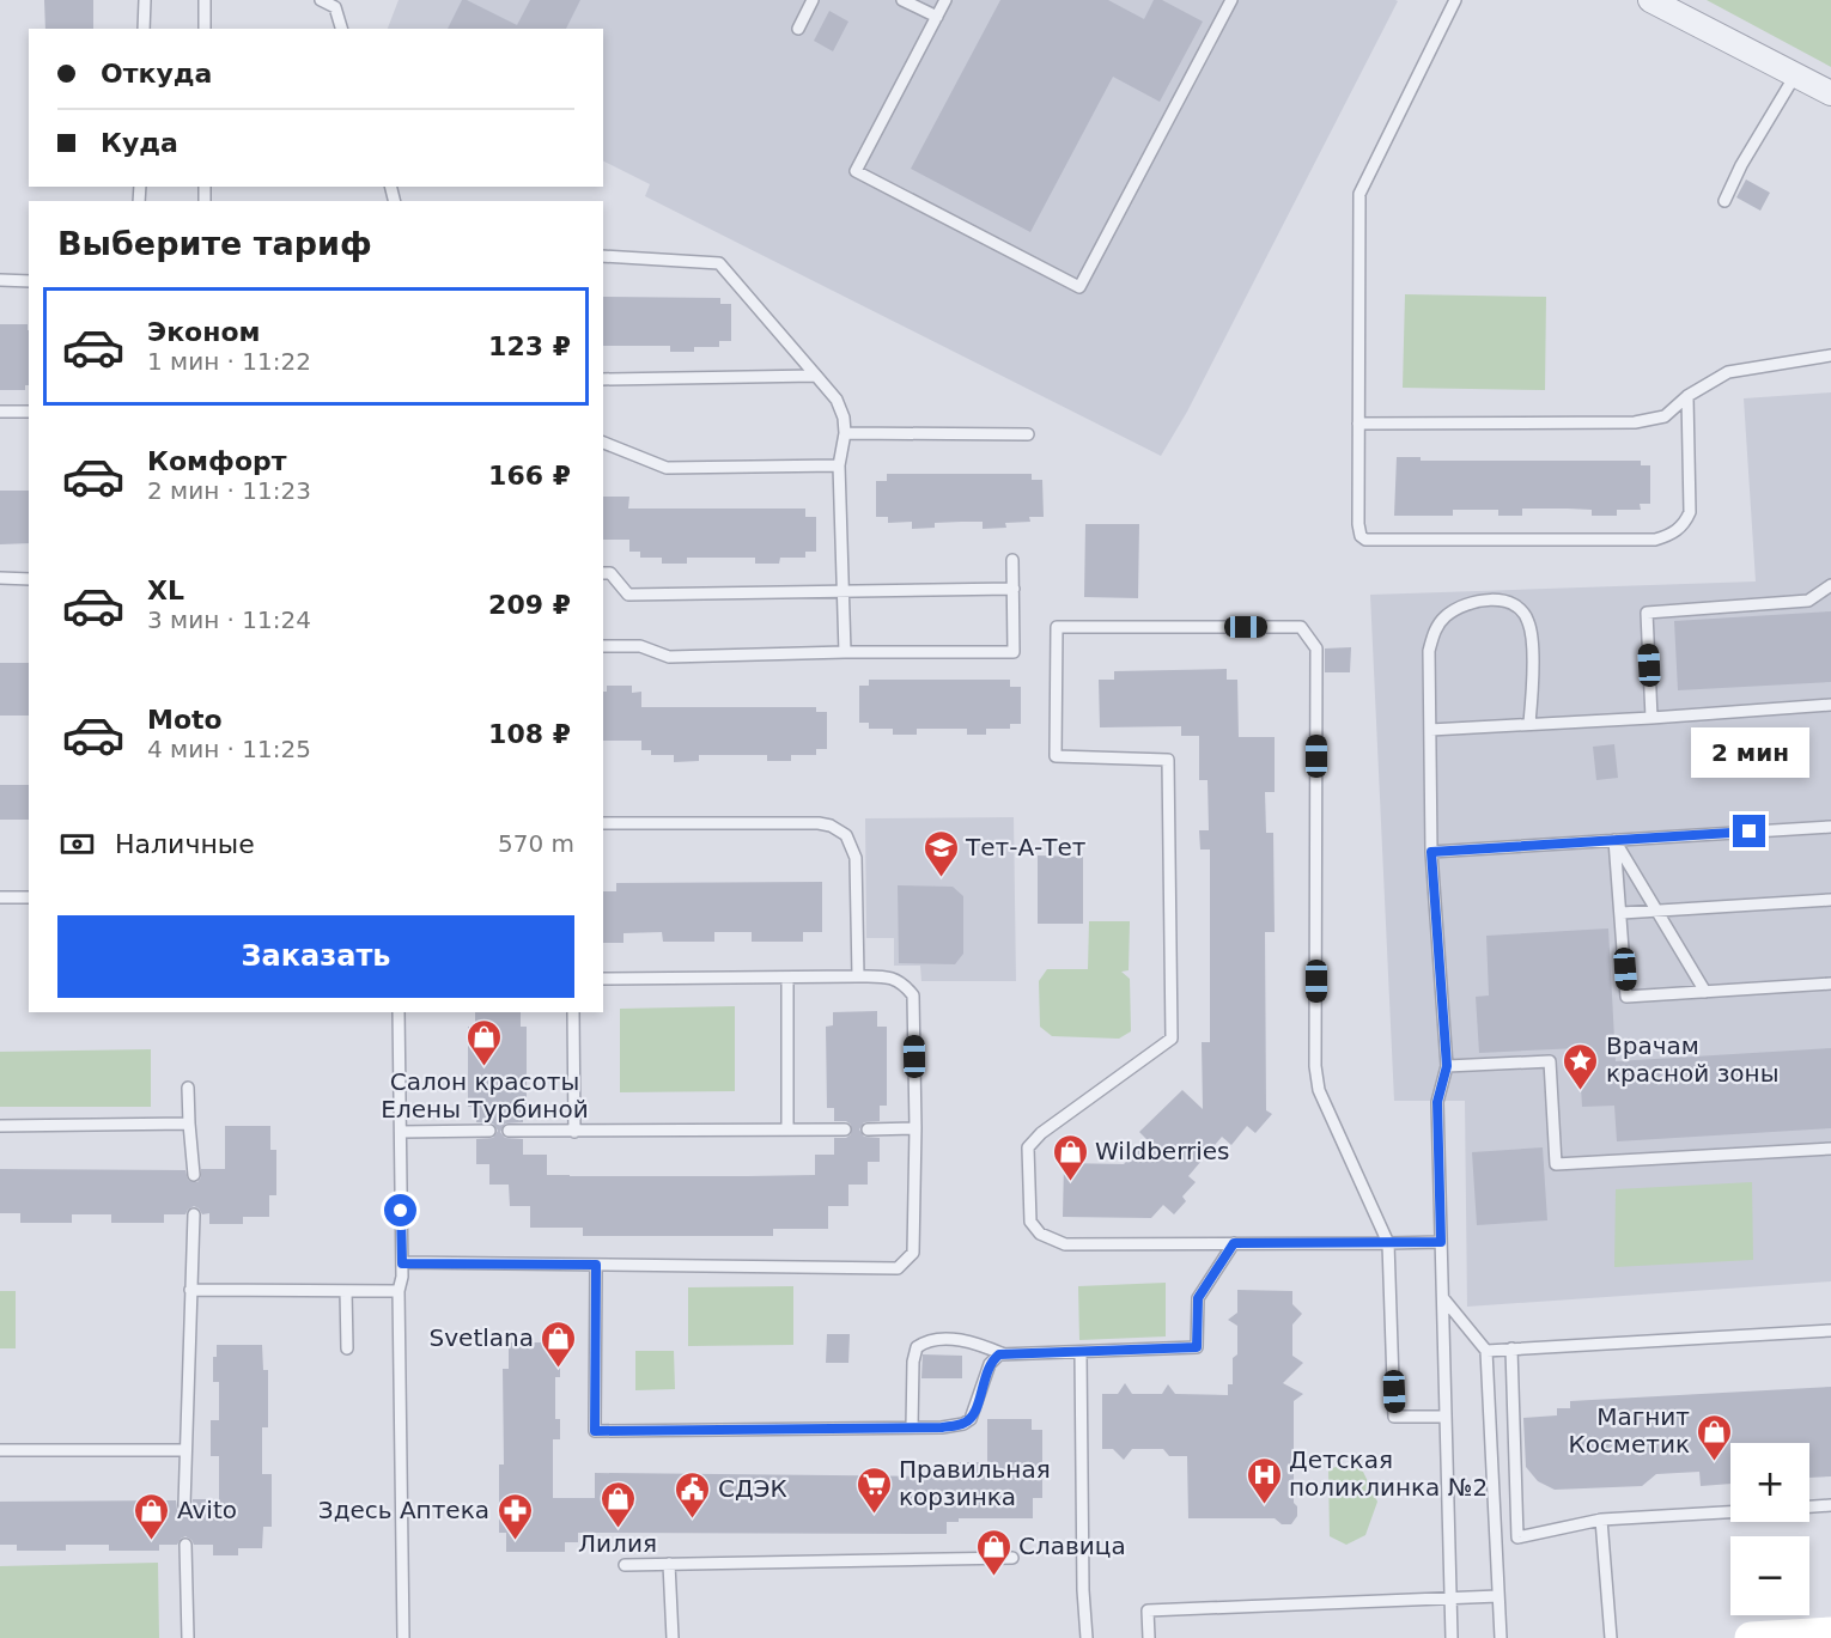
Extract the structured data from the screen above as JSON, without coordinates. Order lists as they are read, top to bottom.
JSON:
{
  "places": {
    "school or university": ["Тет-А-Тет"],
    "shop": [
      "Салон красоты Елены Турбиной",
      "Wildberries",
      "Svetlana",
      "Магнит Косметик",
      "Лилия",
      "Avito",
      "Славица"
    ],
    "place": ["Врачам красной зоны"],
    "hospital": ["Детская поликлинка №2"],
    "supermarket": ["Правильная корзинка"],
    "public building": ["СДЭК"],
    "pharmacy": ["Здесь Аптека"]
  },
  "page": {
    "banner": ["Откуда", "Куда"],
    "heading": "Выберите тариф",
    "list": [
      {
        "name": "Эконом",
        "note": "1 мин · 11:22",
        "value": "123 ₽"
      },
      {
        "name": "Комфорт",
        "note": "2 мин · 11:23",
        "value": "166 ₽"
      },
      {
        "name": "XL",
        "note": "3 мин · 11:24",
        "value": "209 ₽"
      },
      {
        "name": "Moto",
        "note": "4 мин · 11:25",
        "value": "108 ₽"
      }
    ],
    "bubble": "2 мин",
    "pay": ["Наличные", "570 m"],
    "buttons": "Заказать",
    "map_buttons": ["+", "−"]
  }
}
